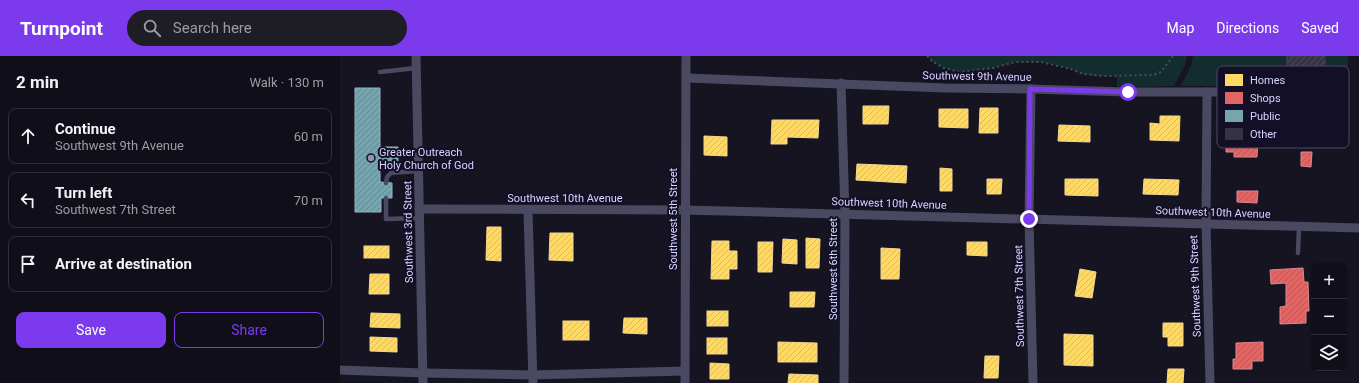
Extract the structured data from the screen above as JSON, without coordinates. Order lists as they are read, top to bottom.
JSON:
{
  "streets": {
    "street": [
      "Southwest 9th Avenue",
      "Southwest 10th Avenue",
      "Southwest 5th Street",
      "Southwest 3rd Street",
      "Southwest 6th Street",
      "Southwest 9th Street",
      "Southwest 7th Street"
    ]
  },
  "crossings": [
    ["Southwest 9th Avenue", "Southwest 5th Street"],
    ["Southwest 9th Avenue", "Southwest 6th Street"],
    ["Southwest 9th Avenue", "Southwest 9th Street"],
    ["Southwest 9th Avenue", "Southwest 7th Street"],
    ["Southwest 10th Avenue", "Southwest 5th Street"],
    ["Southwest 10th Avenue", "Southwest 3rd Street"],
    ["Southwest 10th Avenue", "Southwest 6th Street"],
    ["Southwest 10th Avenue", "Southwest 9th Street"],
    ["Southwest 10th Avenue", "Southwest 7th Street"]
  ],
  "places": ["Greater Outreach Holy Church of God"],
  "legend": [
    "Homes",
    "Shops",
    "Public",
    "Other"
  ],
  "page": {
    "header": "Turnpoint",
    "search": "Search here",
    "nav": ["Map", "Directions", "Saved"],
    "heading": ["2 min", "Walk · 130 m"],
    "list": [
      ["Continue", "Southwest 9th Avenue", "60 m"],
      ["Turn left", "Southwest 7th Street", "70 m"],
      "Arrive at destination"
    ],
    "map_buttons": ["+", "−"],
    "buttons": ["Save", "Share"]
  }
}
